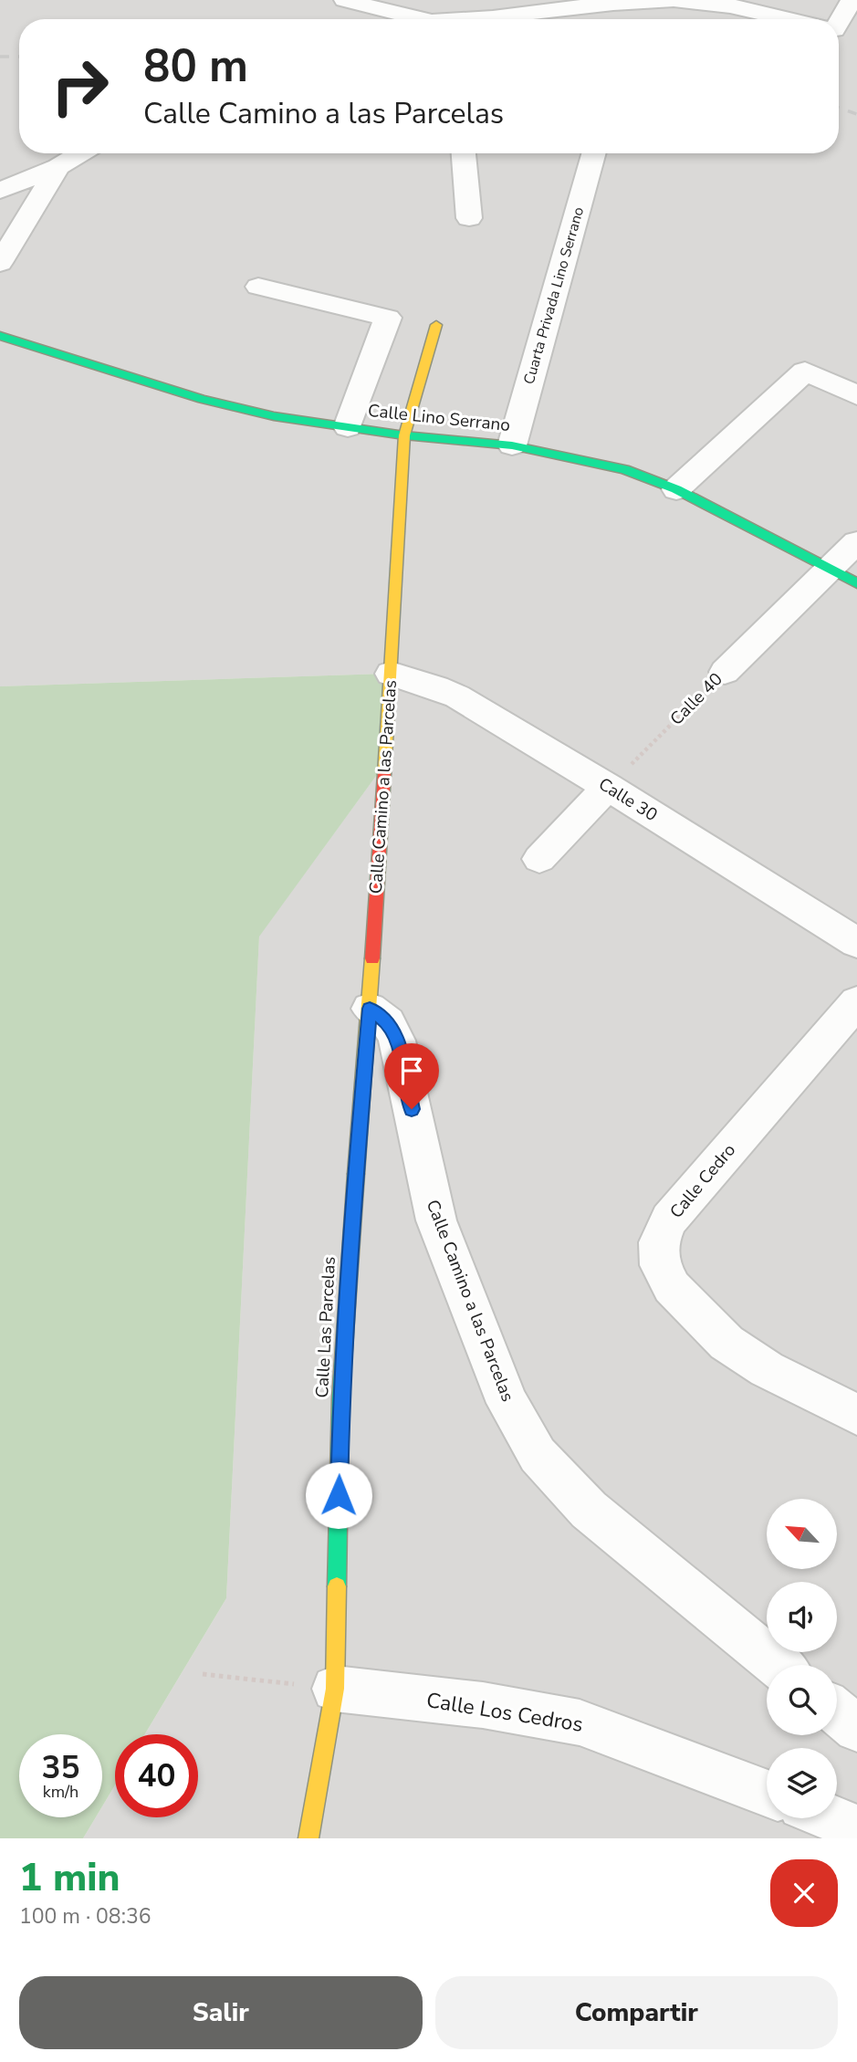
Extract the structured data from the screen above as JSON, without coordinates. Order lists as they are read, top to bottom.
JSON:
{
  "streets": {
    "street": [
      "Cuarta Privada Lino Serrano",
      "Calle Lino Serrano",
      "Calle 40",
      "Calle Camino a las Parcelas",
      "Calle 30",
      "Calle Cedro",
      "Calle Las Parcelas",
      "Calle Los Cedros"
    ]
  },
  "crossings": [
    ["Cuarta Privada Lino Serrano", "Calle Lino Serrano"],
    ["Calle Lino Serrano", "Calle 40"],
    ["Calle Lino Serrano", "Calle Camino a las Parcelas"],
    ["Calle 40", "Calle 30"],
    ["Calle Camino a las Parcelas", "Calle 30"],
    ["Calle Camino a las Parcelas", "Calle Las Parcelas"],
    ["Calle Las Parcelas", "Calle Los Cedros"]
  ],
  "north": "top left",
  "page": {
    "turn": ["80 m", "Calle Camino a las Parcelas"],
    "speed": "35 km/h",
    "limit": "40",
    "heading": ["1 min", "100 m · 08:36"],
    "buttons": ["Salir", "Compartir"]
  }
}
